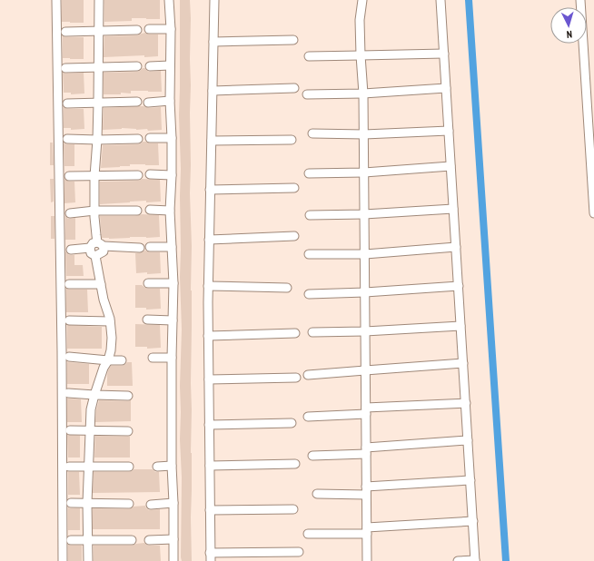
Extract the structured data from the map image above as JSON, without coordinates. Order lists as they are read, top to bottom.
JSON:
{
  "north": "bottom"
}
